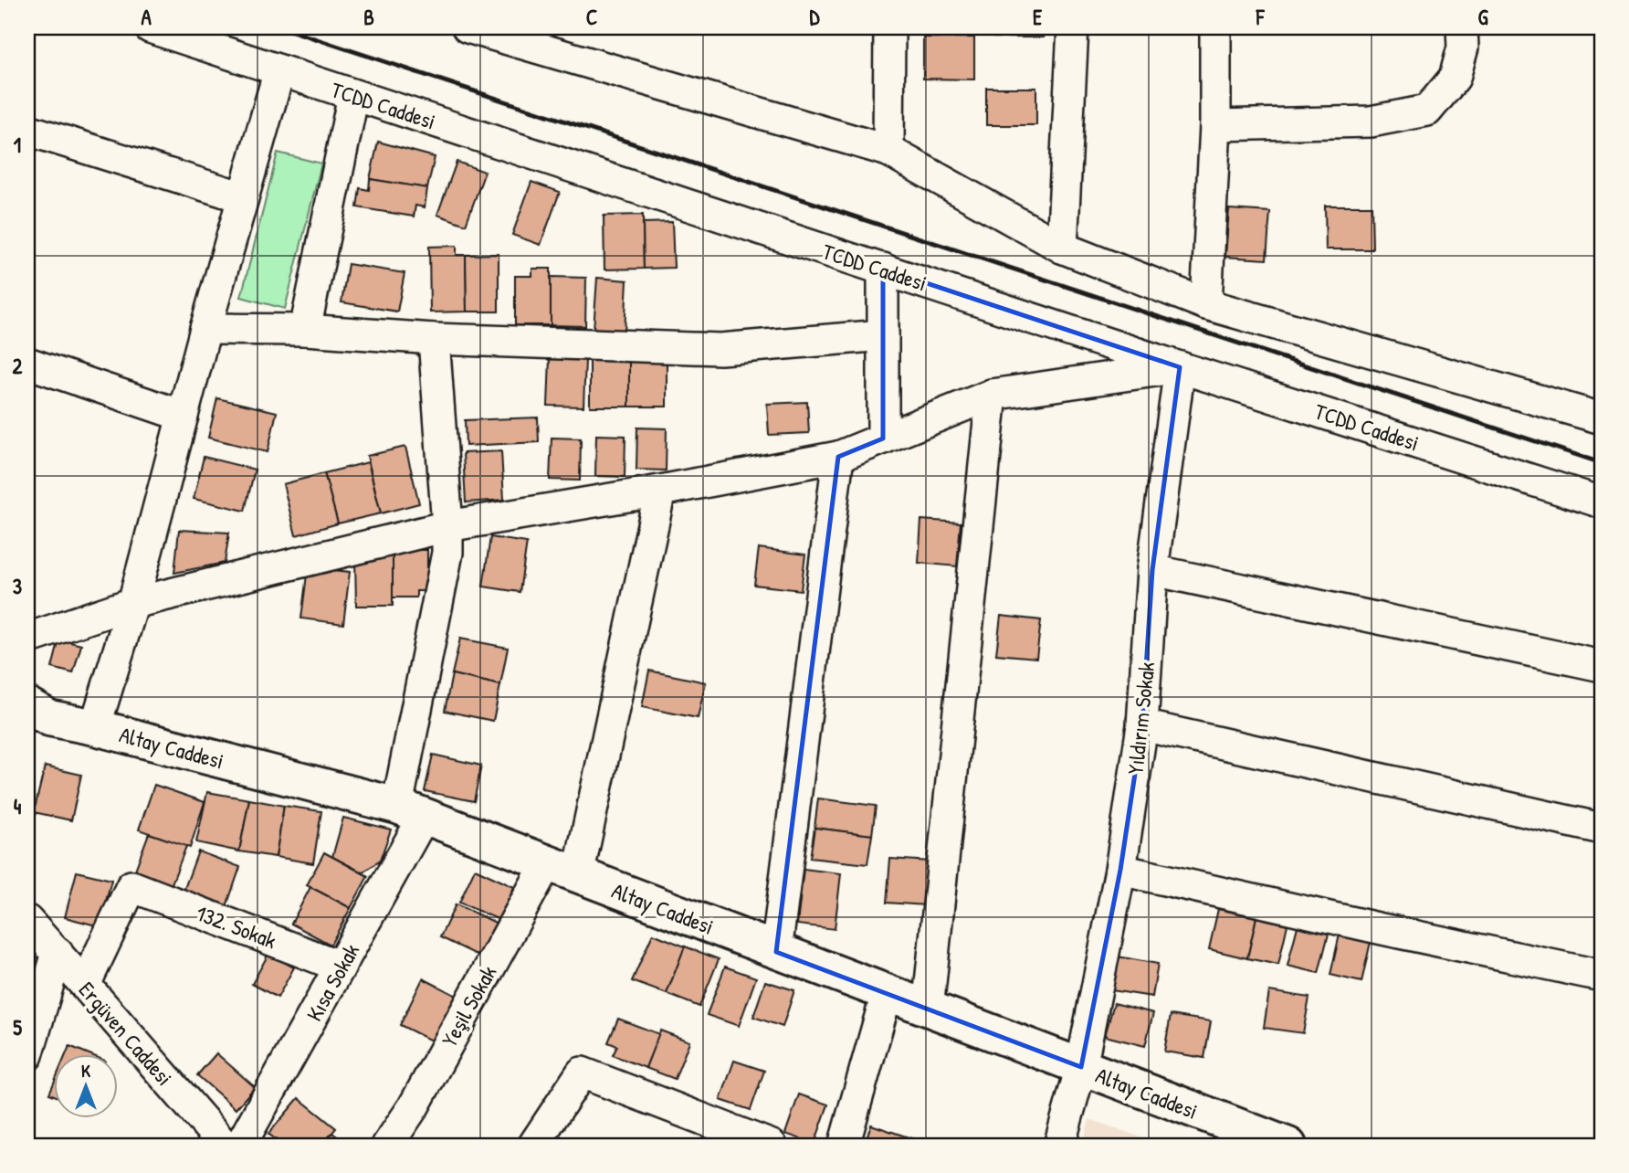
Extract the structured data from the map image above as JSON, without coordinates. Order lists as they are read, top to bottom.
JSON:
{
  "streets": {
    "main road": ["Altay Caddesi"],
    "street": [
      "TCDD Caddesi",
      "Yıldırım Sokak",
      "132. Sokak",
      "Kısa Sokak",
      "Yeşil Sokak",
      "Ergüven Caddesi"
    ]
  },
  "crossings": [
    ["TCDD Caddesi", "Yıldırım Sokak"],
    ["Yıldırım Sokak", "Altay Caddesi"],
    ["Altay Caddesi", "Kısa Sokak"],
    ["Altay Caddesi", "Yeşil Sokak"],
    ["132. Sokak", "Kısa Sokak"],
    ["132. Sokak", "Ergüven Caddesi"],
    ["Kısa Sokak", "Ergüven Caddesi"]
  ],
  "north": "top",
  "grid": {
    "columns": [
      "A",
      "B",
      "C",
      "D",
      "E",
      "F",
      "G"
    ],
    "rows": [
      "1",
      "2",
      "3",
      "4",
      "5"
    ]
  }
}
